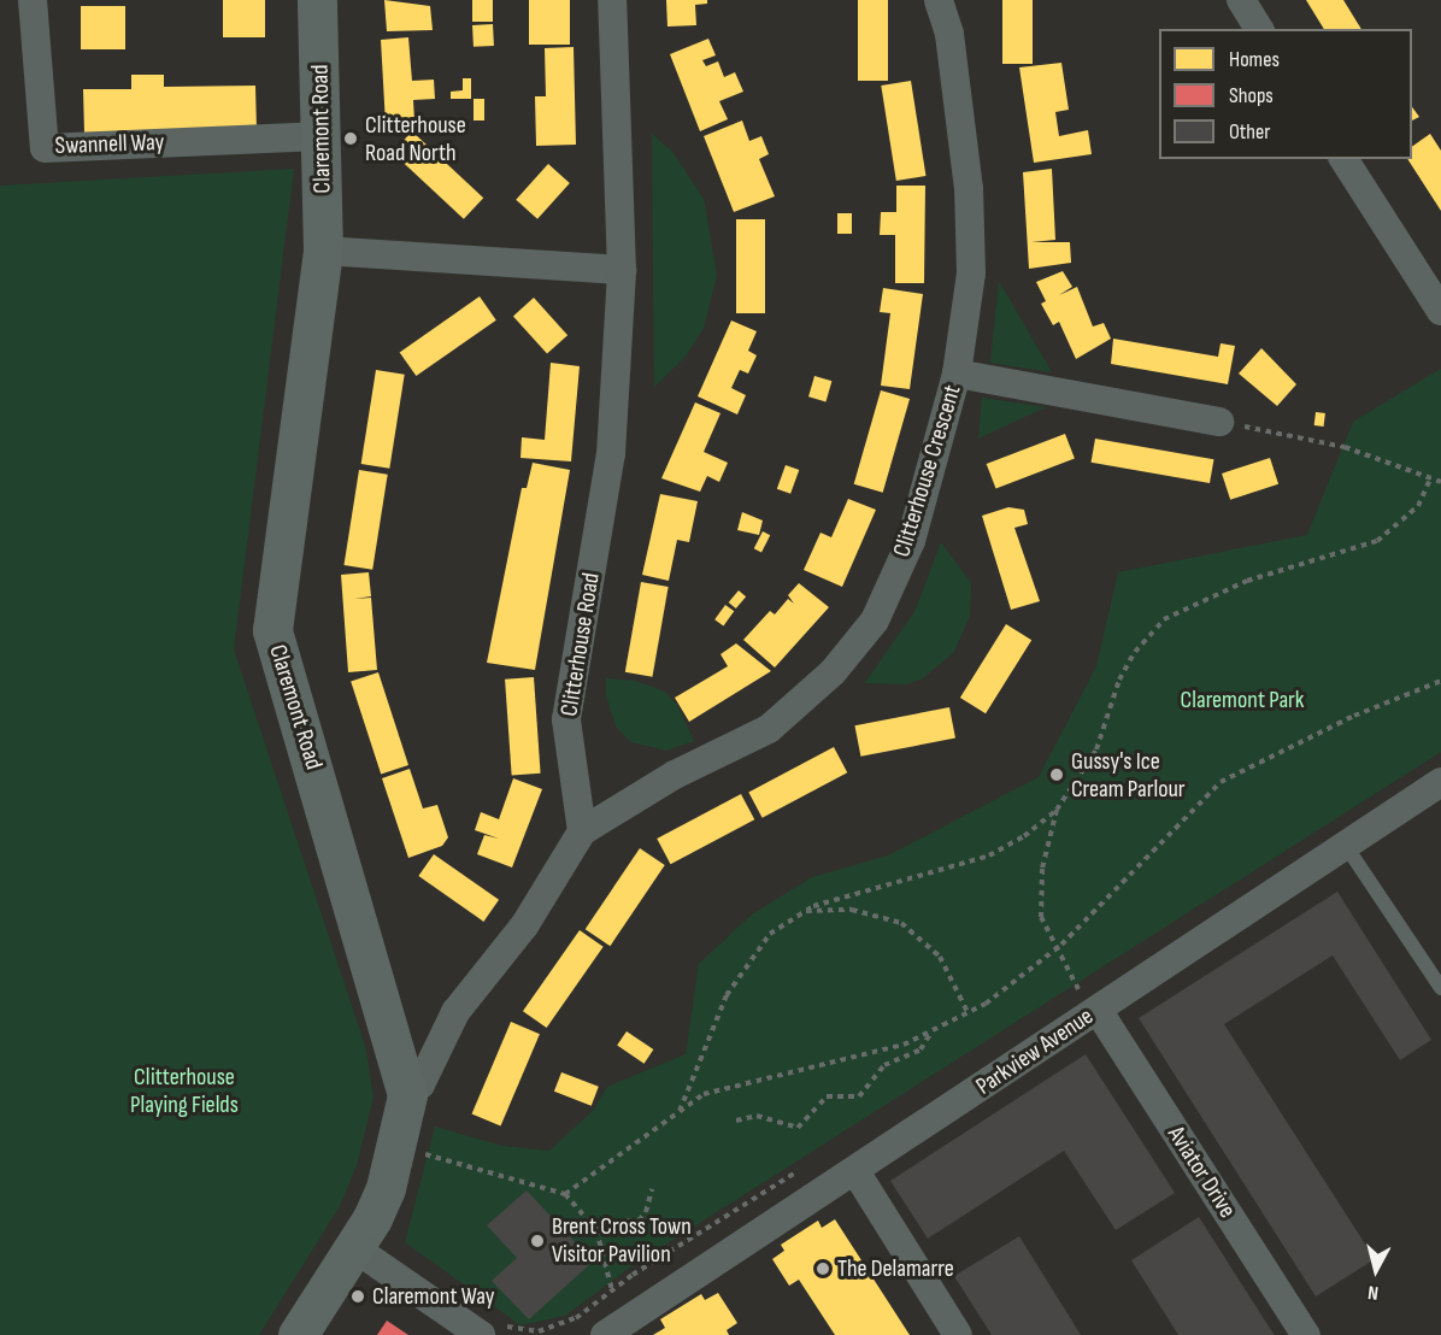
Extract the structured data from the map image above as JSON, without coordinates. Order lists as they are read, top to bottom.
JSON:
{
  "streets": {
    "street": [
      "Claremont Road",
      "Swannell Way",
      "Clitterhouse Crescent",
      "Clitterhouse Road",
      "Parkview Avenue",
      "Aviator Drive"
    ]
  },
  "crossings": [
    ["Claremont Road", "Swannell Way"],
    ["Clitterhouse Crescent", "Clitterhouse Road"],
    ["Parkview Avenue", "Aviator Drive"]
  ],
  "parks": ["Claremont Park", "Clitterhouse Playing Fields"],
  "places": [
    "Clitterhouse Road North",
    "Gussy's Ice Cream Parlour",
    "Brent Cross Town Visitor Pavilion",
    "The Delamarre",
    "Claremont Way"
  ],
  "legend": ["Homes", "Shops", "Other"],
  "north": "bottom"
}
